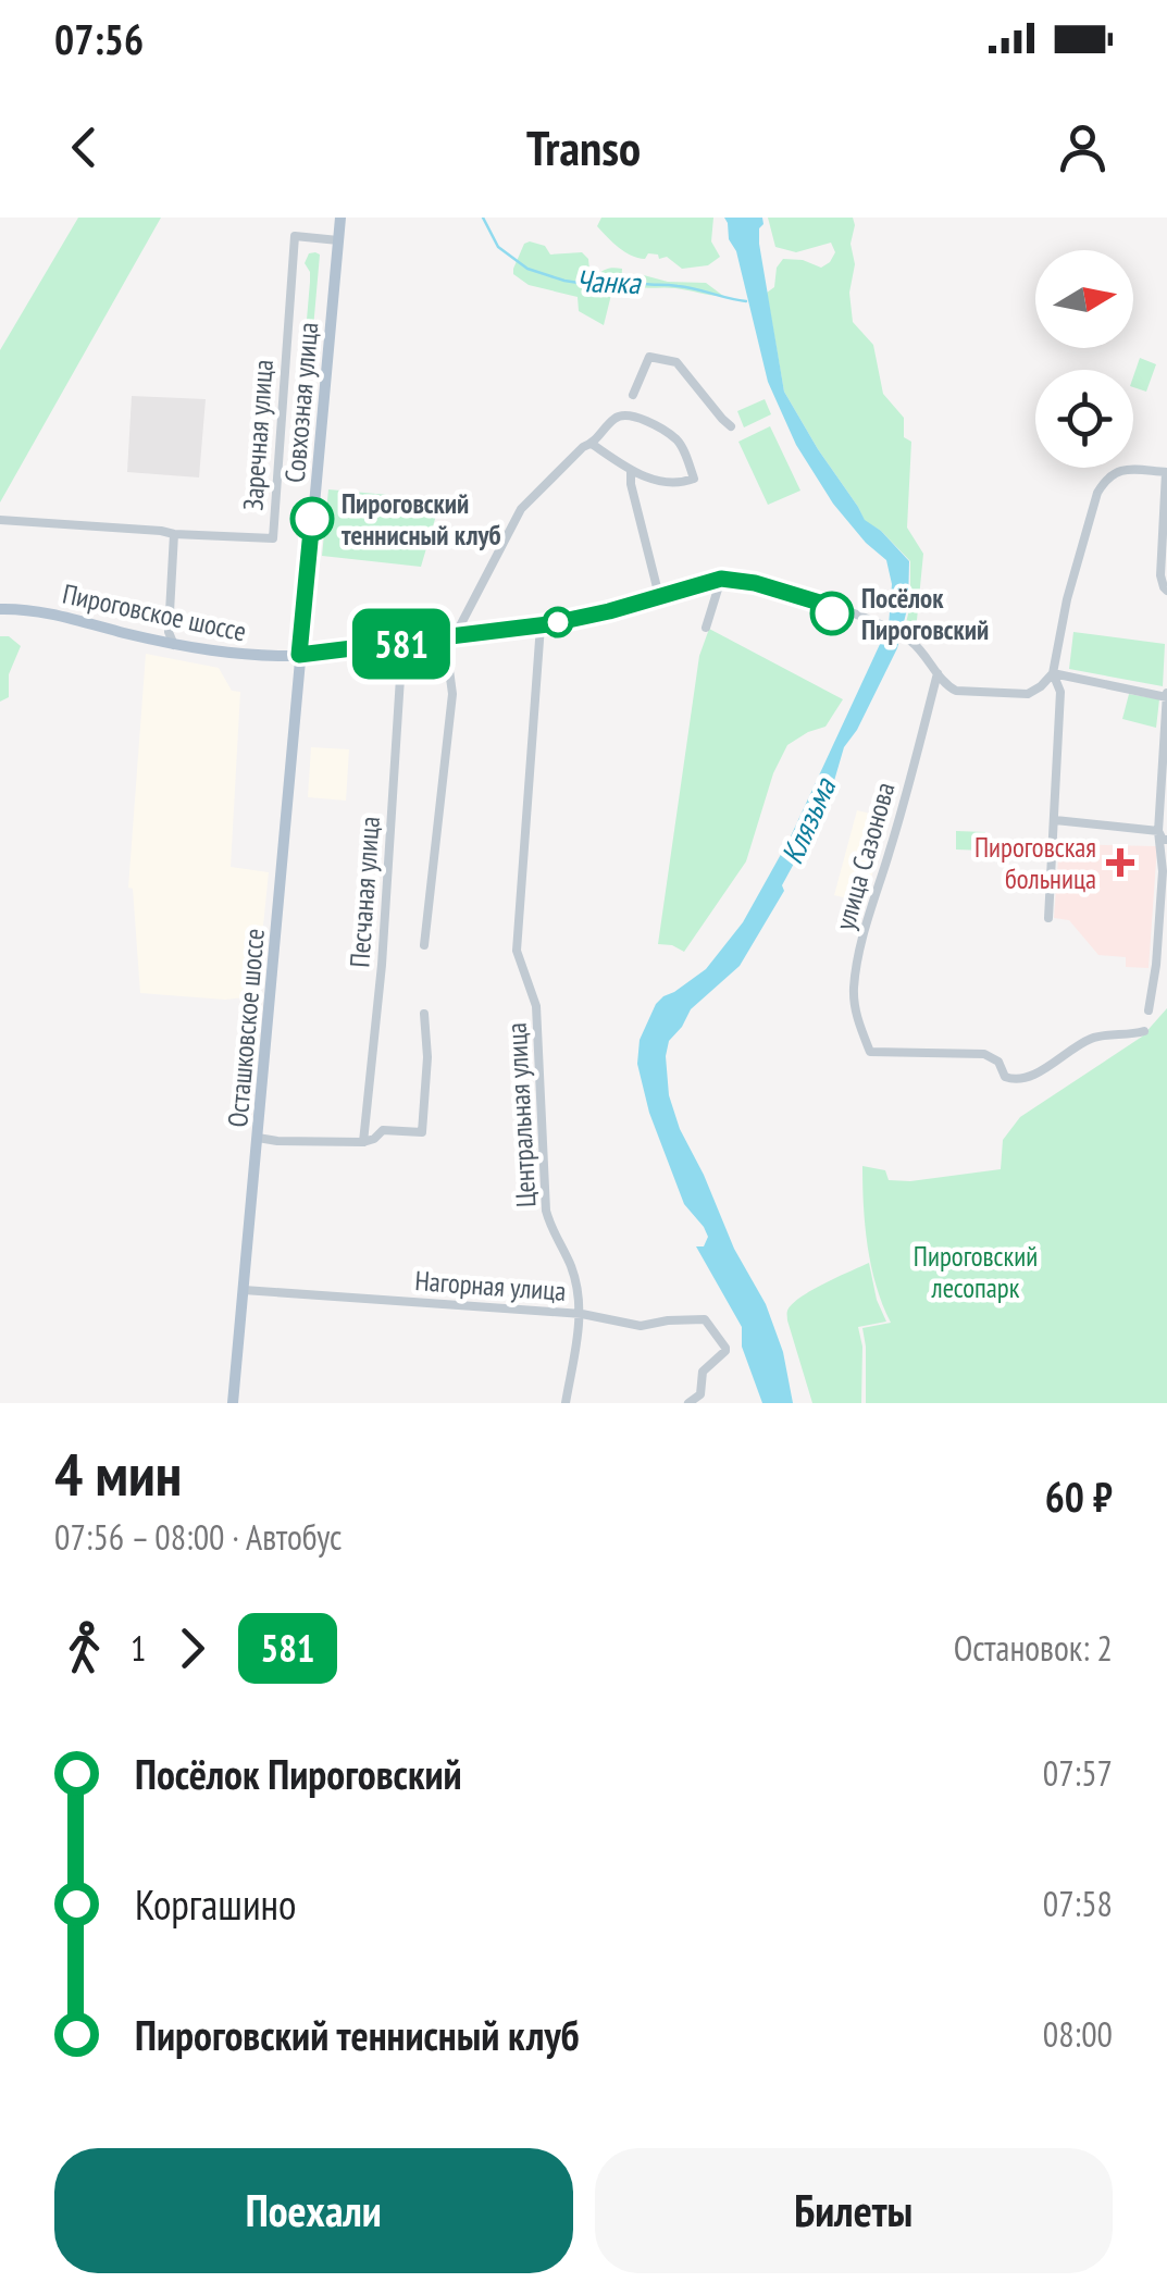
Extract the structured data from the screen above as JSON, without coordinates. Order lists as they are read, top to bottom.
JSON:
{
  "streets": {
    "main road": ["Совхозная улица", "Пироговское шоссе", "Осташковское шоссе"],
    "street": [
      "Заречная улица",
      "улица Сазонова",
      "Песчаная улица",
      "Центральная улица",
      "Нагорная улица"
    ]
  },
  "crossings": [
    ["Совхозная улица", "Заречная улица"],
    ["Совхозная улица", "Пироговское шоссе"],
    ["Совхозная улица", "Осташковское шоссе"],
    ["Пироговское шоссе", "Осташковское шоссе"],
    ["Осташковское шоссе", "Нагорная улица"],
    ["Центральная улица", "Нагорная улица"]
  ],
  "water": ["Чанка", "Клязьма"],
  "parks": ["Пироговский лесопарк"],
  "places": {
    "other": ["Пироговский теннисный клуб", "Посёлок Пироговский"],
    "health": ["Пироговская больница"]
  },
  "lines": ["bus line 581"],
  "north": "right",
  "page": {
    "status": "07:56",
    "header": "Transo",
    "on_map": "581",
    "heading": ["4 мин", "07:56 – 08:00 · Автобус", "60 ₽"],
    "legs": ["1", "581", "Остановок: 2"],
    "list": [
      {
        "name": "Посёлок Пироговский",
        "value": "07:57"
      },
      {
        "name": "Коргашино",
        "value": "07:58"
      },
      {
        "name": "Пироговский теннисный клуб",
        "value": "08:00"
      }
    ],
    "buttons": ["Поехали", "Билеты"]
  }
}
